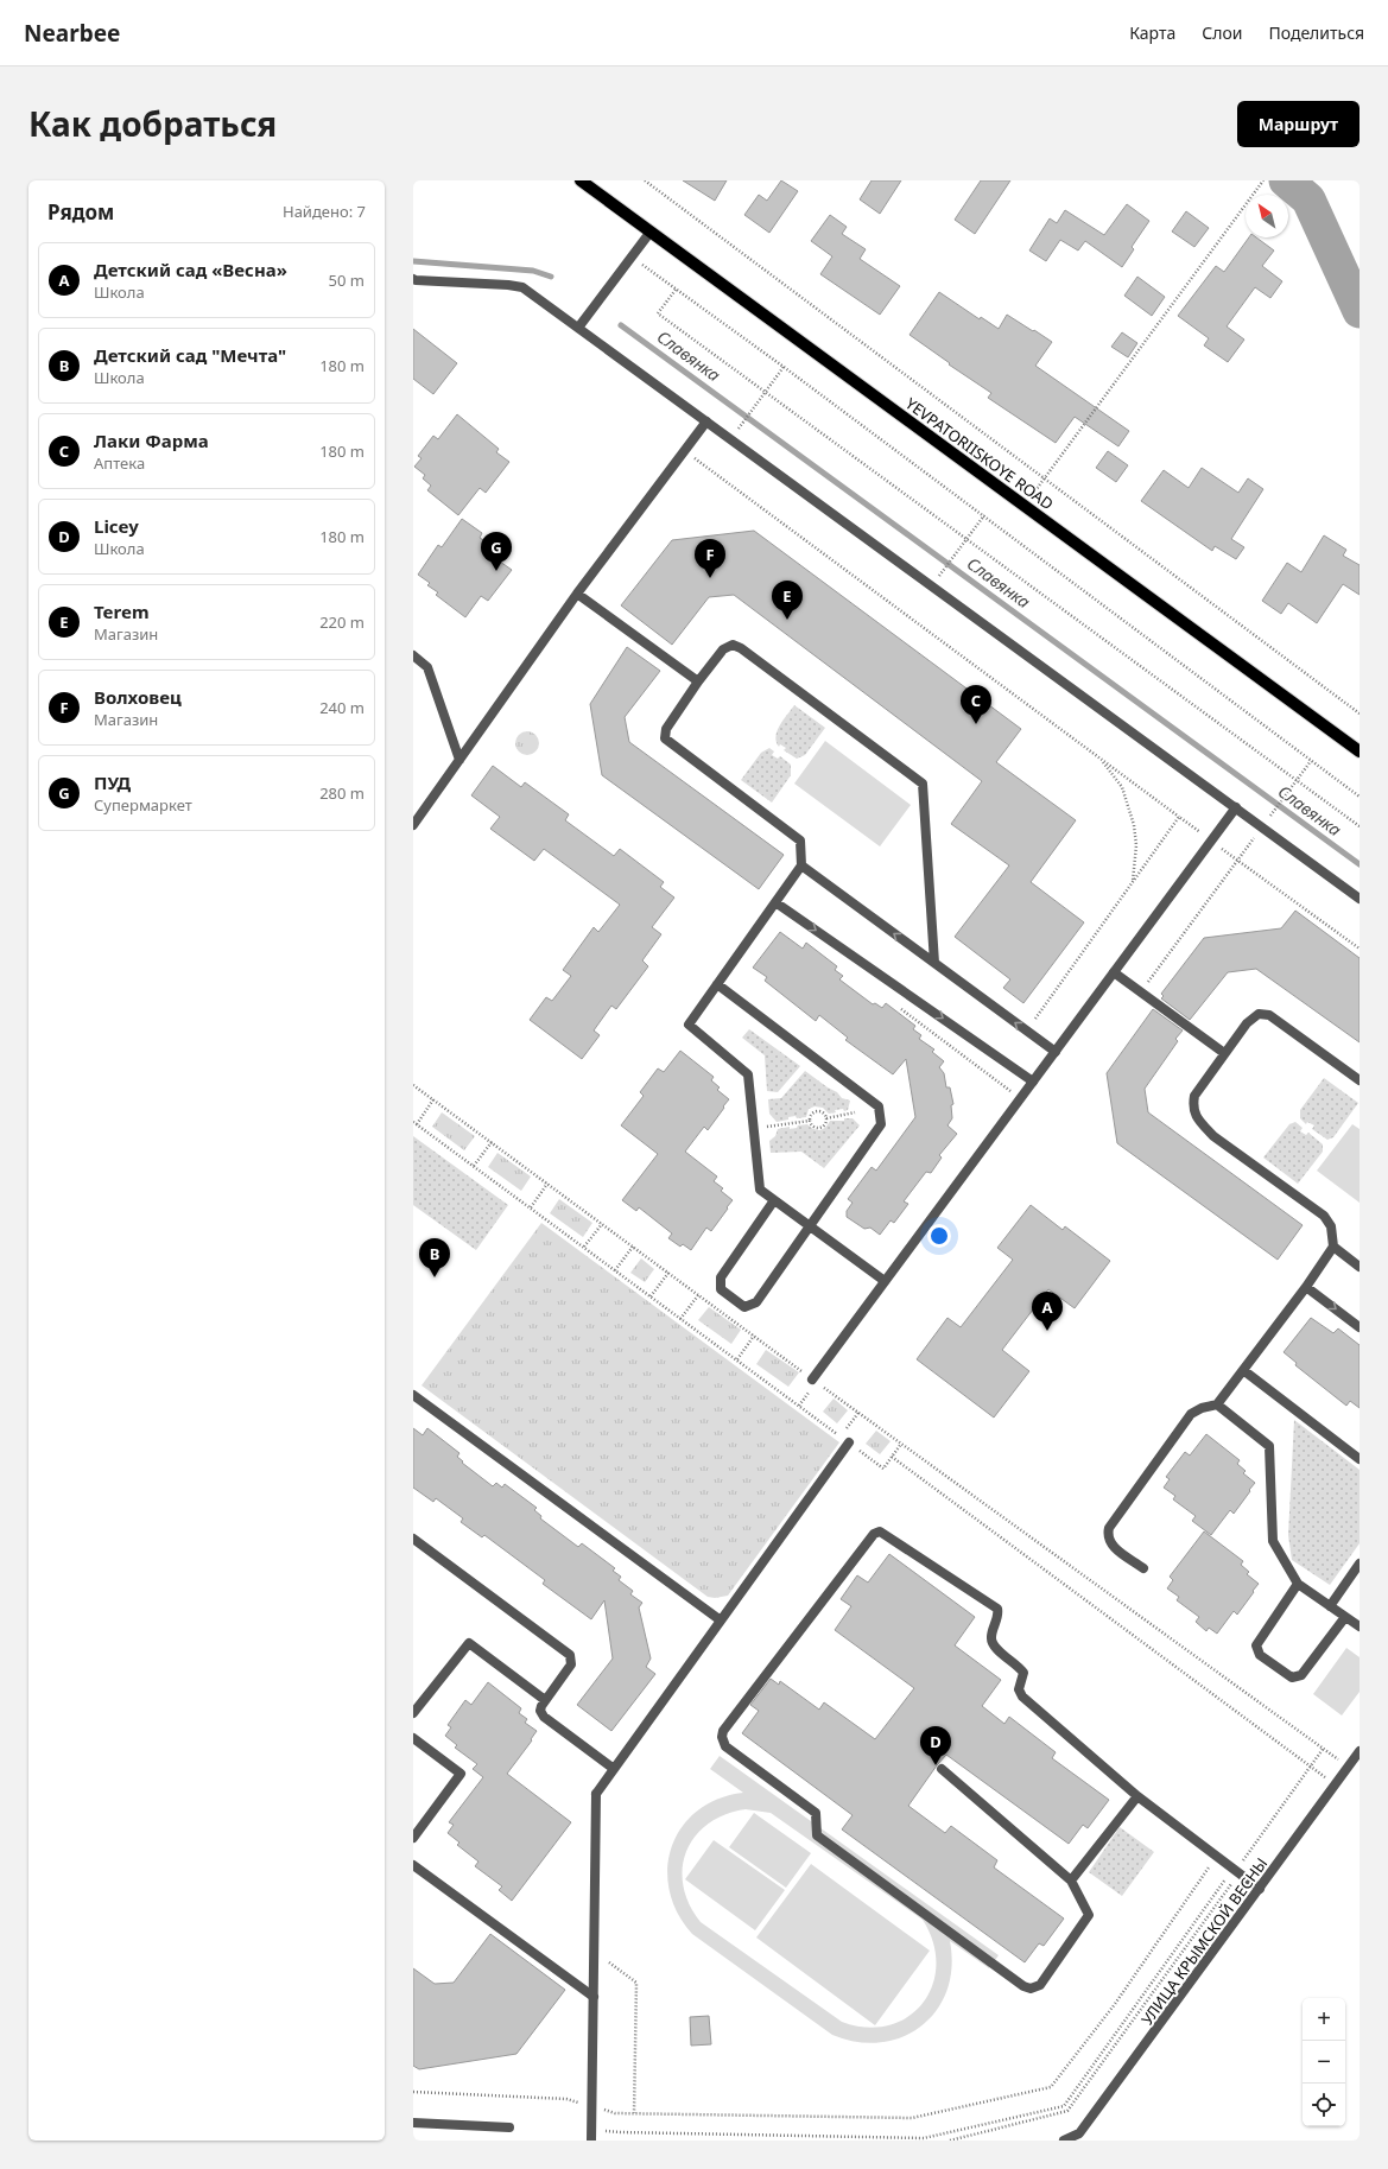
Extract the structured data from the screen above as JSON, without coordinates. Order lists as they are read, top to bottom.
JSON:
{
  "streets": {
    "main road": ["YEVPATORIISKOYE ROAD"],
    "street": ["УЛИЦА КРЫМСКОЙ ВЕСНЫ"]
  },
  "water": ["Славянка"],
  "north": "top left",
  "page": {
    "header": "Nearbee",
    "nav": ["Карта", "Слои", "Поделиться"],
    "title": "Как добраться",
    "buttons": "Маршрут",
    "heading": ["Рядом", "Найдено: 7"],
    "list": [
      {
        "mark": "A",
        "name": "Детский сад «Весна»",
        "note": "Школа",
        "value": "50 m"
      },
      {
        "mark": "B",
        "name": "Детский сад \"Мечта\"",
        "note": "Школа",
        "value": "180 m"
      },
      {
        "mark": "C",
        "name": "Лаки Фарма",
        "note": "Аптека",
        "value": "180 m"
      },
      {
        "mark": "D",
        "name": "Licey",
        "note": "Школа",
        "value": "180 m"
      },
      {
        "mark": "E",
        "name": "Terem",
        "note": "Магазин",
        "value": "220 m"
      },
      {
        "mark": "F",
        "name": "Волховец",
        "note": "Магазин",
        "value": "240 m"
      },
      {
        "mark": "G",
        "name": "ПУД",
        "note": "Супермаркет",
        "value": "280 m"
      }
    ],
    "pins": [
      "G",
      "F",
      "E",
      "C",
      "B",
      "A",
      "D"
    ],
    "map_buttons": ["+", "−"]
  }
}
